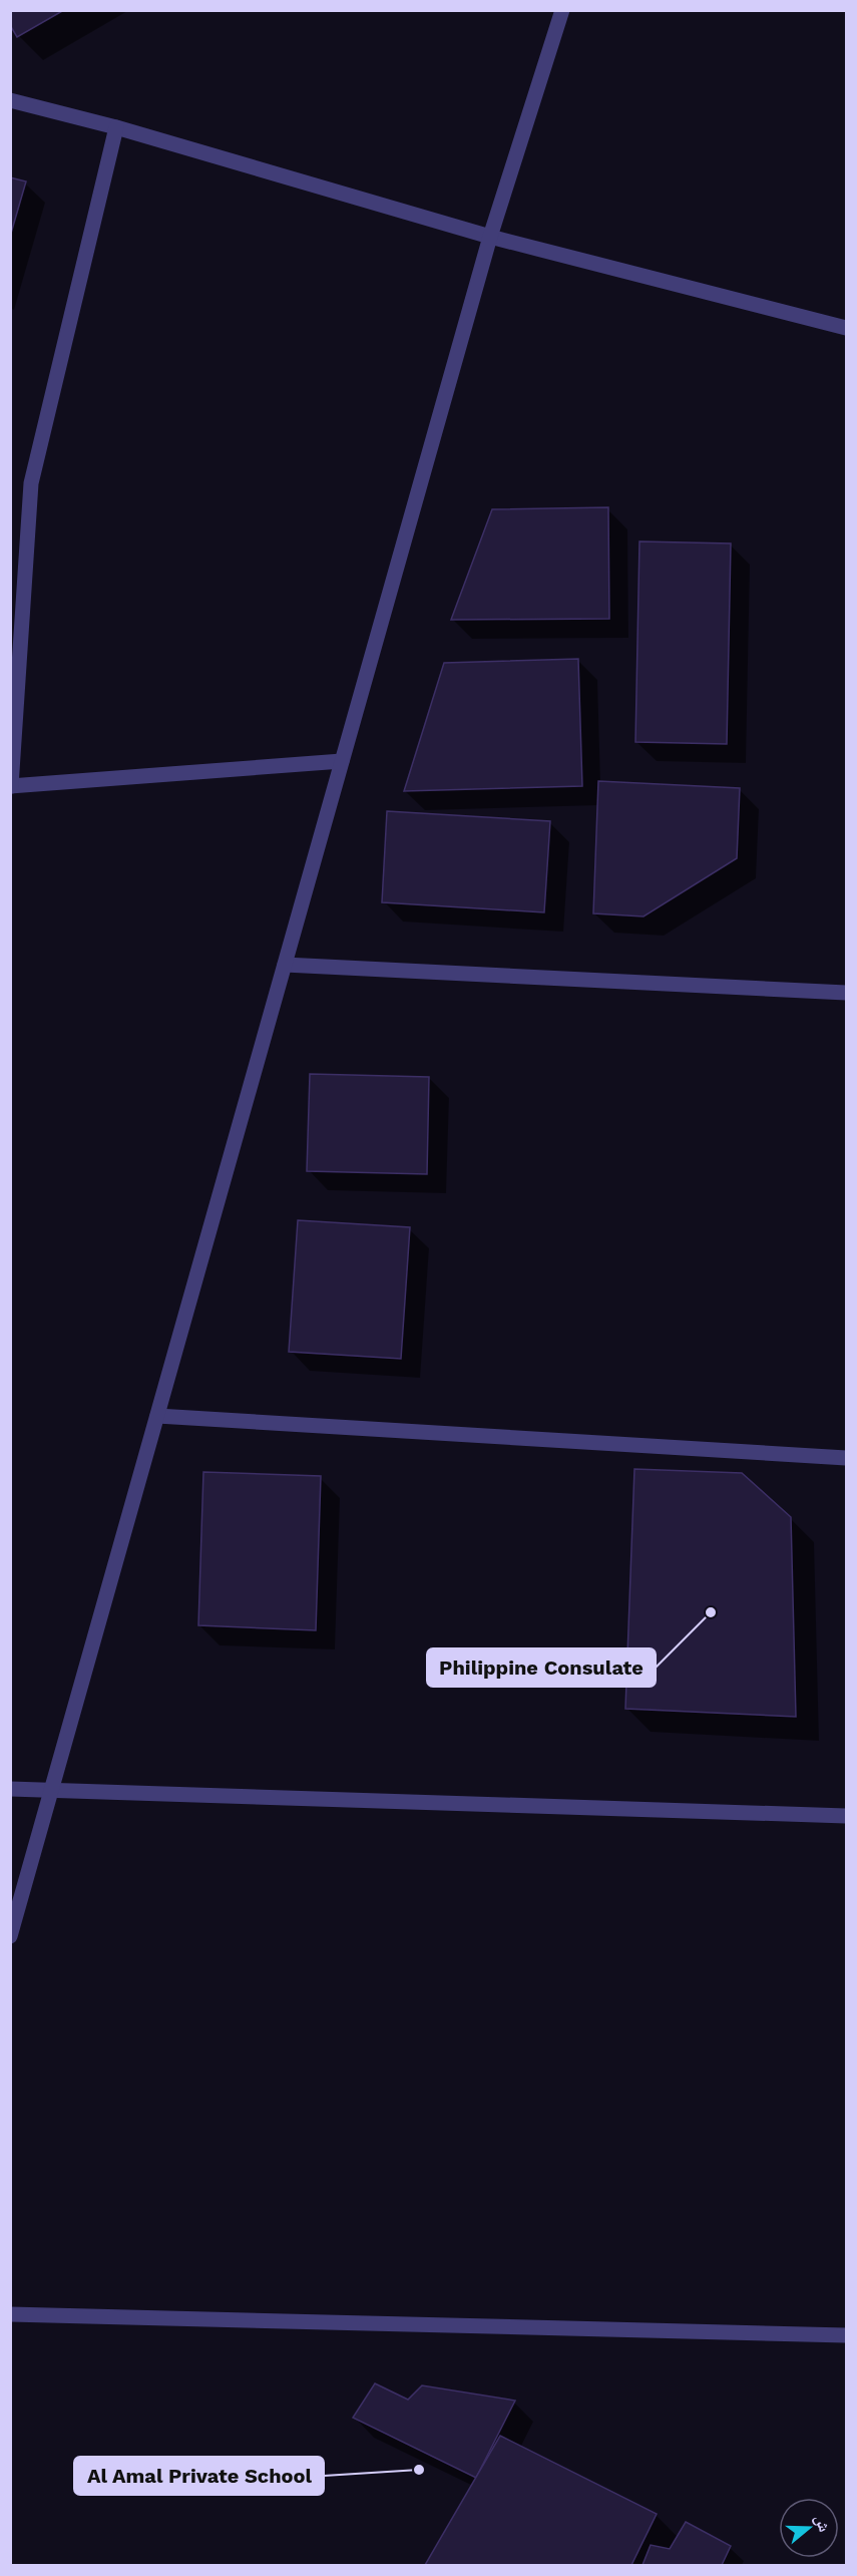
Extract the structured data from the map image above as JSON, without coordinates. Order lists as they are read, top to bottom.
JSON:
{
  "places": ["Philippine Consulate", "Al Amal Private School"],
  "north": "right"
}
